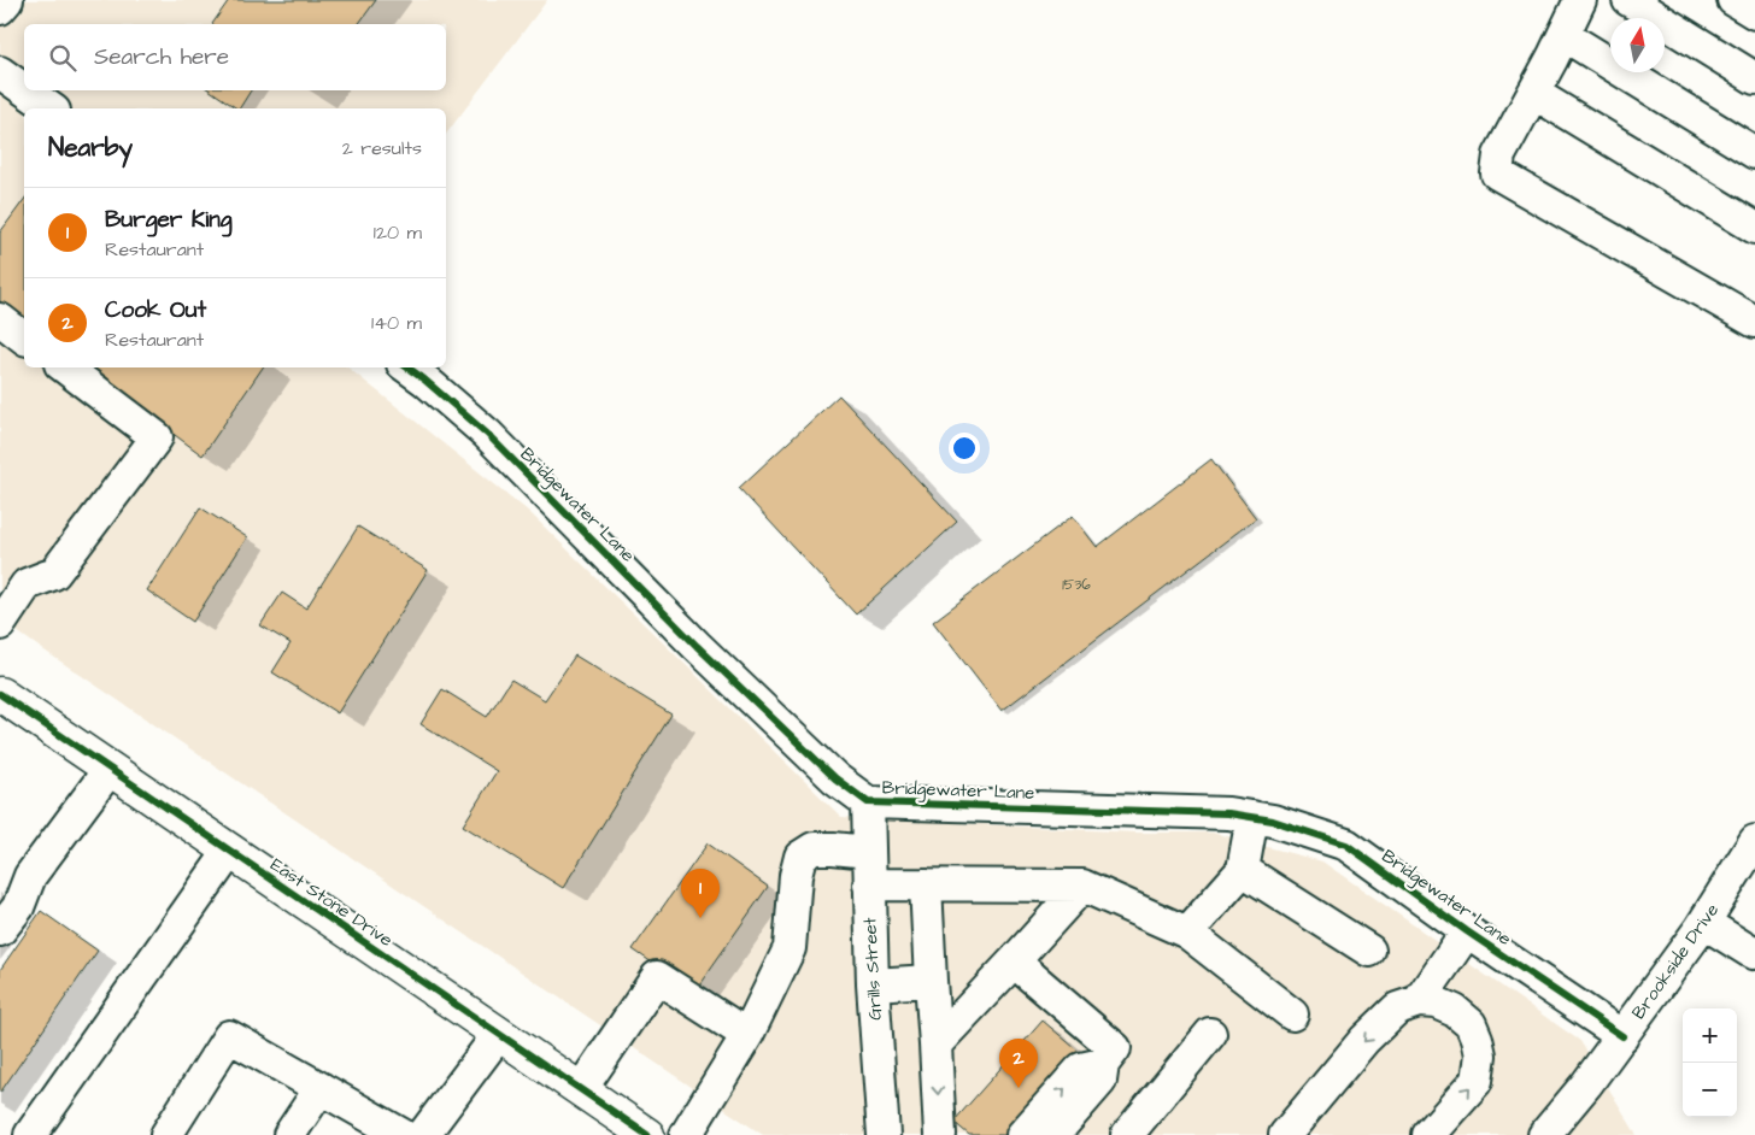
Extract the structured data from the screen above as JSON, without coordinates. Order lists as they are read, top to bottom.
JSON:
{
  "streets": {
    "highway": ["East Stone Drive"],
    "street": ["Bridgewater Lane", "Brookside Drive", "Grills Street"]
  },
  "crossings": [
    ["Bridgewater Lane", "Brookside Drive"],
    ["Bridgewater Lane", "Grills Street"]
  ],
  "house_numbers": ["1536"],
  "north": "top",
  "page": {
    "search": "Search here",
    "heading": ["Nearby", "2 results"],
    "list": [
      {
        "mark": "1",
        "name": "Burger King",
        "note": "Restaurant",
        "value": "120 m"
      },
      {
        "mark": "2",
        "name": "Cook Out",
        "note": "Restaurant",
        "value": "140 m"
      }
    ],
    "pins": ["1", "2"],
    "map_buttons": ["+", "−"]
  }
}
